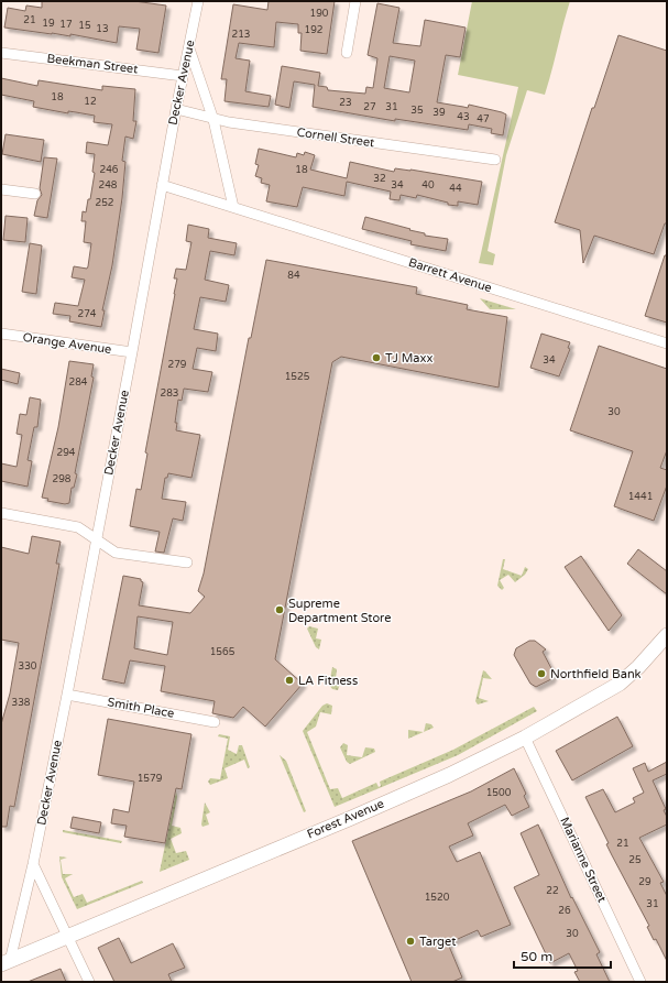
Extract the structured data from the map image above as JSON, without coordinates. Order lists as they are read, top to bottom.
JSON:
{
  "streets": {
    "main road": ["Forest Avenue"],
    "street": [
      "Beekman Street",
      "Decker Avenue",
      "Cornell Street",
      "Barrett Avenue",
      "Orange Avenue",
      "Smith Place",
      "Marianne Street"
    ]
  },
  "crossings": [
    ["Beekman Street", "Decker Avenue"],
    ["Decker Avenue", "Cornell Street"],
    ["Decker Avenue", "Barrett Avenue"],
    ["Decker Avenue", "Orange Avenue"],
    ["Decker Avenue", "Smith Place"],
    ["Decker Avenue", "Forest Avenue"],
    ["Forest Avenue", "Marianne Street"]
  ],
  "places": [
    "TJ Maxx",
    "Supreme Department Store",
    "Northfield Bank",
    "LA Fitness",
    "Target"
  ],
  "house_numbers": [
    "190",
    "21",
    "19",
    "17",
    "15",
    "13",
    "192",
    "213",
    "18",
    "12",
    "23",
    "27",
    "31",
    "35",
    "39",
    "43",
    "47",
    "246",
    "18",
    "32",
    "248",
    "34",
    "40",
    "44",
    "252",
    "84",
    "274",
    "34",
    "279",
    "1525",
    "284",
    "283",
    "30",
    "294",
    "298",
    "1441",
    "1565",
    "330",
    "338",
    "1579",
    "1500",
    "21",
    "25",
    "29",
    "22",
    "1520",
    "31",
    "26",
    "30"
  ],
  "scale_bar": "50 m"
}
